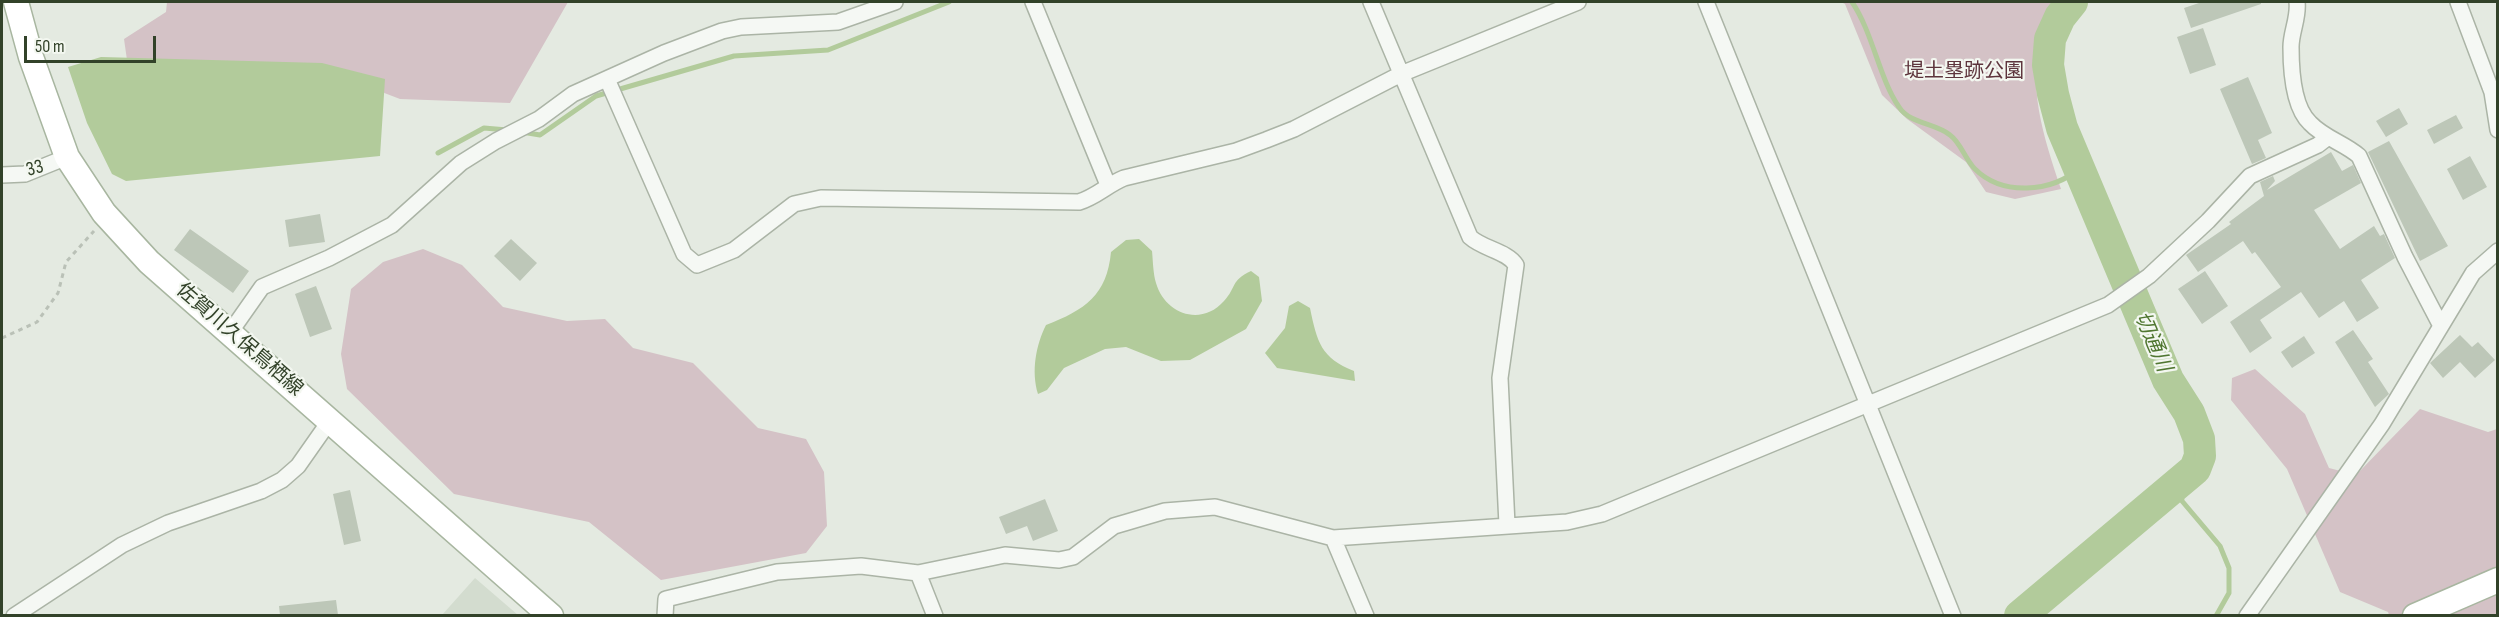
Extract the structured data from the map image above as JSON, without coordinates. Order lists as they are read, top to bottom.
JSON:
{
  "streets": {
    "main road": ["佐賀川久保鳥栖線"],
    "street": ["33"]
  },
  "crossings": [
    ["33", "佐賀川久保鳥栖線"]
  ],
  "water": ["切通川"],
  "parks": ["堤土塁跡公園"],
  "scale_bar": "50 m"
}
